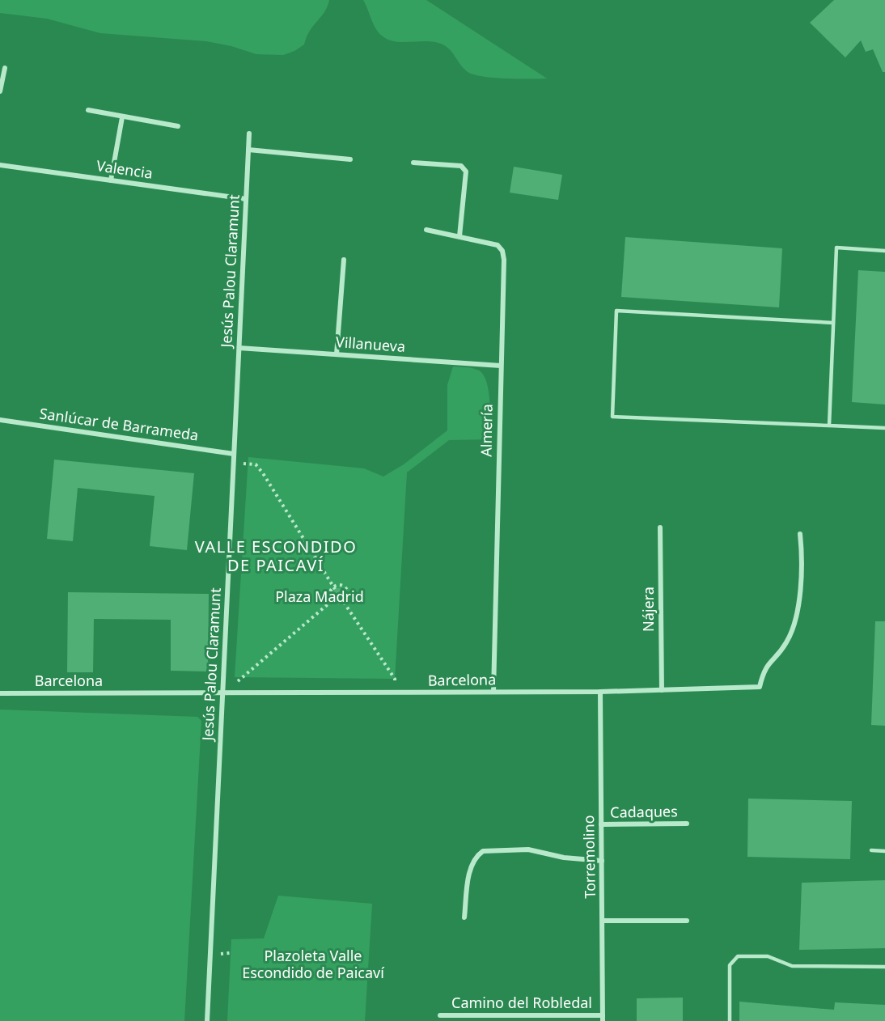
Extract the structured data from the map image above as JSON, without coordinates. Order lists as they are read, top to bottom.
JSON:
{
  "streets": {
    "street": [
      "Valencia",
      "Jesús Palou Claramunt",
      "Villanueva",
      "Sanlúcar de Barrameda",
      "Almería",
      "Nájera",
      "Barcelona",
      "Cadaques",
      "Torremolino",
      "Camino del Robledal"
    ]
  },
  "crossings": [
    ["Valencia", "Jesús Palou Claramunt"],
    ["Jesús Palou Claramunt", "Villanueva"],
    ["Jesús Palou Claramunt", "Sanlúcar de Barrameda"],
    ["Jesús Palou Claramunt", "Barcelona"],
    ["Villanueva", "Almería"],
    ["Almería", "Barcelona"],
    ["Nájera", "Barcelona"],
    ["Barcelona", "Torremolino"],
    ["Cadaques", "Torremolino"],
    ["Torremolino", "Camino del Robledal"]
  ],
  "districts": ["VALLE ESCONDIDO DE PAICAVÍ"],
  "parks": ["Plaza Madrid", "Plazoleta Valle Escondido de Paicaví"]
}
